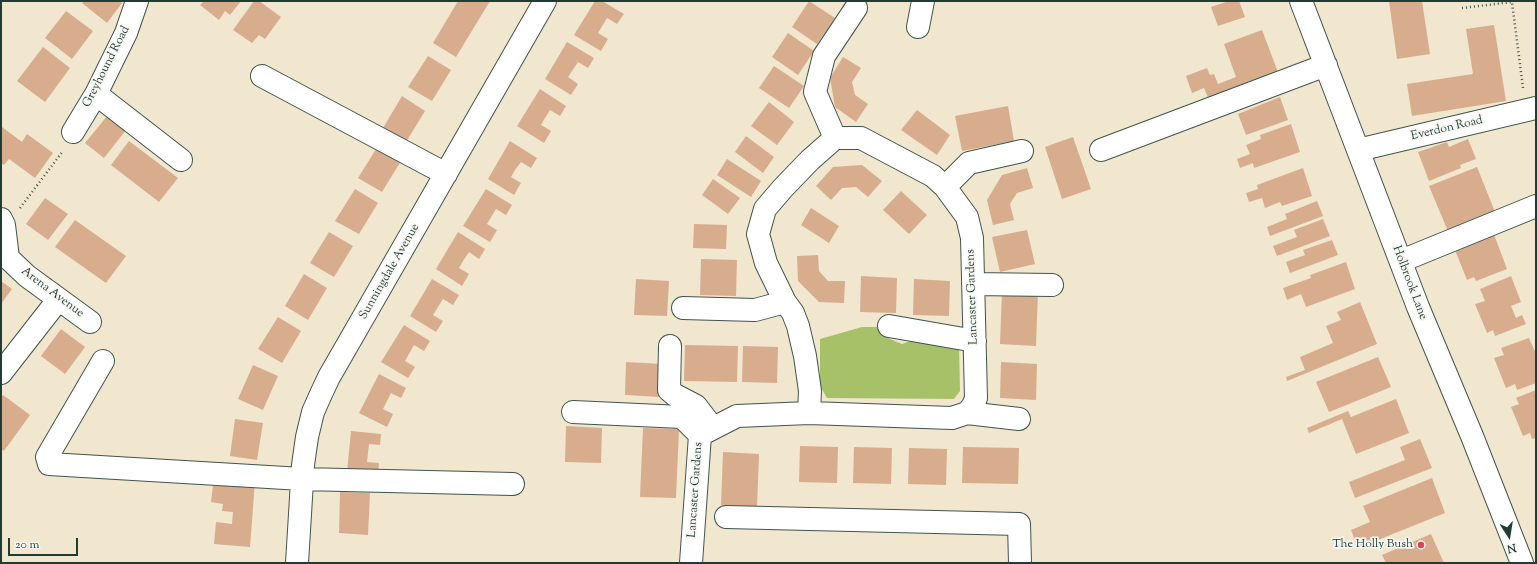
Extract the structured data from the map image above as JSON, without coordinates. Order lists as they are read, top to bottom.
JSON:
{
  "streets": {
    "street": [
      "Greyhound Road",
      "Everdon Road",
      "Sunningdale Avenue",
      "Holbrook Lane",
      "Arena Avenue",
      "Lancaster Gardens"
    ]
  },
  "crossings": [
    ["Everdon Road", "Holbrook Lane"]
  ],
  "places": ["The Holly Bush"],
  "scale_bar": "20 m",
  "north": "bottom"
}
